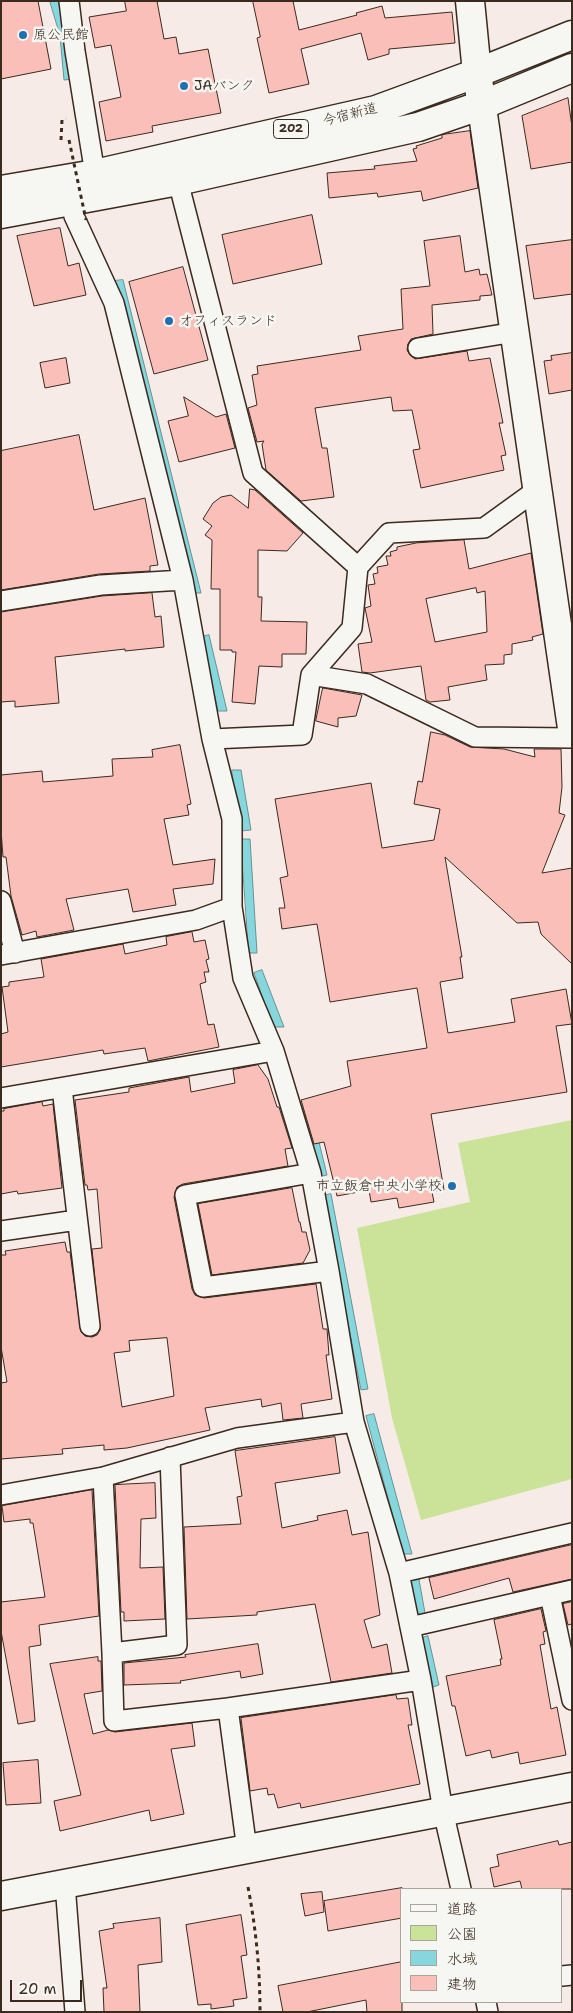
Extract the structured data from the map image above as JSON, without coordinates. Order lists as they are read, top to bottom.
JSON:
{
  "streets": {
    "main road": ["今宿新道", "202"]
  },
  "places": [
    "原公民館",
    "JAバンク",
    "オフィスランド",
    "市立飯倉中央小学校"
  ],
  "legend": [
    "道路",
    "公園",
    "水域",
    "建物"
  ],
  "scale_bar": "20 m"
}
